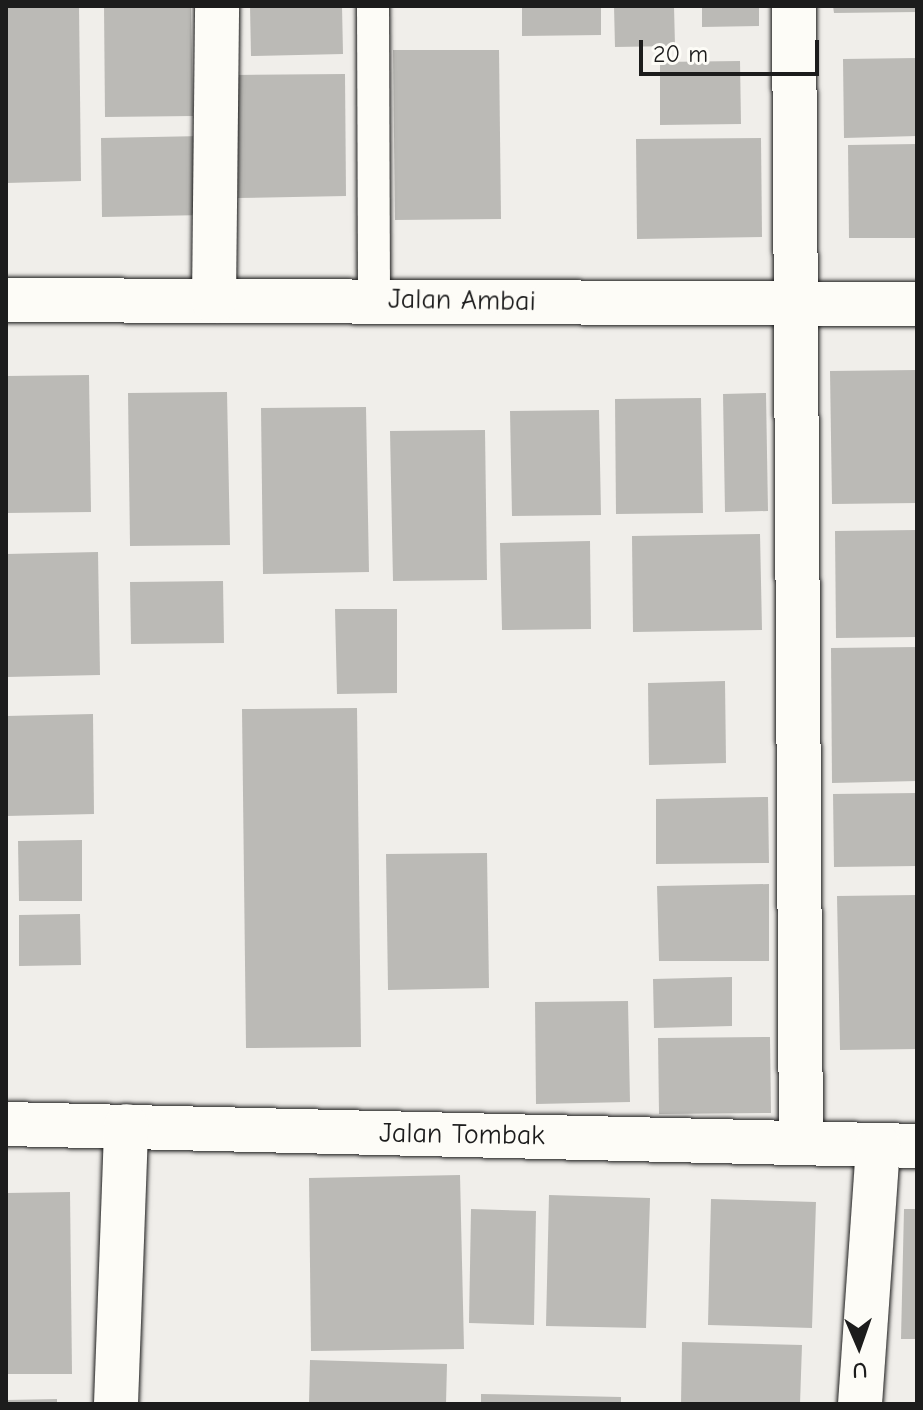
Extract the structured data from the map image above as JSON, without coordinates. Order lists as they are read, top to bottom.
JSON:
{
  "streets": {
    "street": ["Jalan Ambai", "Jalan Tombak"]
  },
  "scale_bar": "20 m",
  "north": "bottom"
}
